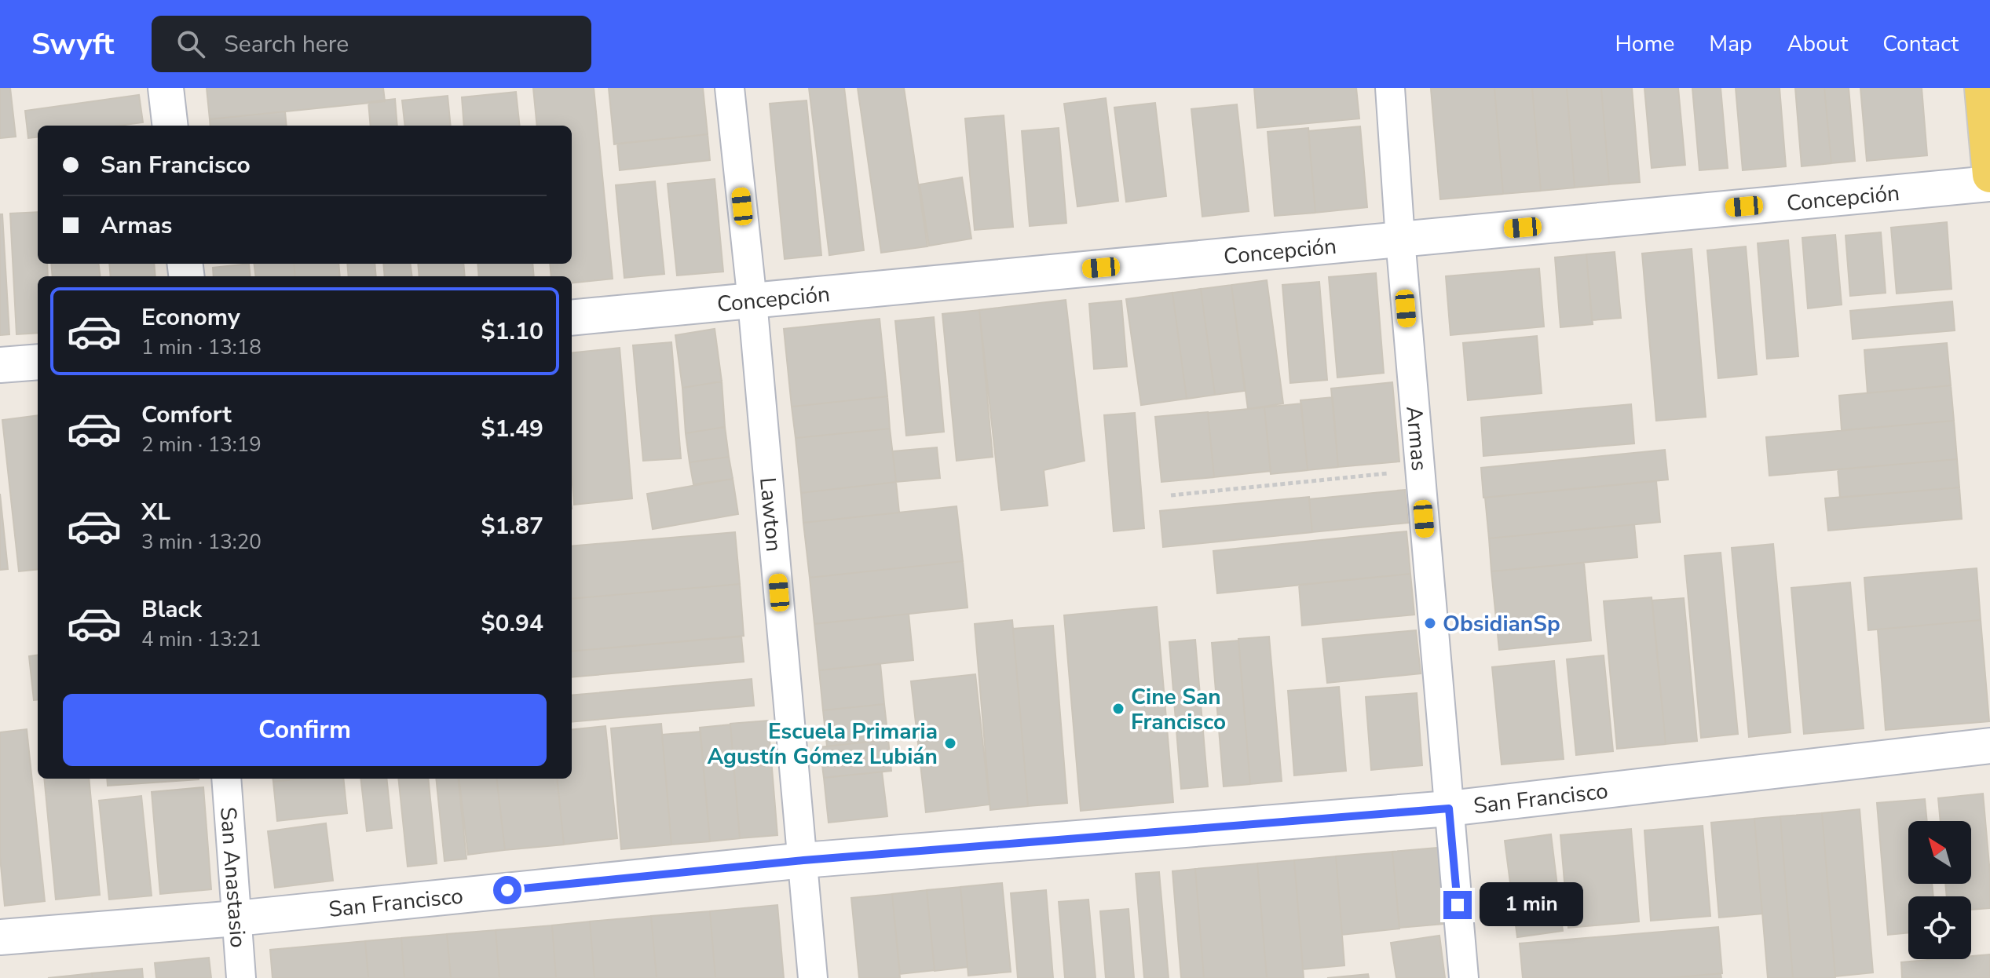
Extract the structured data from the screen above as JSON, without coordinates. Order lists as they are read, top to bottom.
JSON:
{
  "streets": {
    "street": [
      "Concepción",
      "Armas",
      "Lawton",
      "San Francisco",
      "San Anastasio"
    ]
  },
  "crossings": [
    ["Concepción", "Armas"],
    ["Concepción", "Lawton"],
    ["Armas", "San Francisco"],
    ["Lawton", "San Francisco"],
    ["San Francisco", "San Anastasio"]
  ],
  "places": ["ObsidianSp", "Cine San Francisco", "Escuela Primaria Agustín Gómez Lubián"],
  "north": "top left",
  "page": {
    "header": "Swyft",
    "search": "Search here",
    "nav": [
      "Home",
      "Map",
      "About",
      "Contact"
    ],
    "banner": ["San Francisco", "Armas"],
    "list": [
      {
        "name": "Economy",
        "note": "1 min · 13:18",
        "value": "$1.10"
      },
      {
        "name": "Comfort",
        "note": "2 min · 13:19",
        "value": "$1.49"
      },
      {
        "name": "XL",
        "note": "3 min · 13:20",
        "value": "$1.87"
      },
      {
        "name": "Black",
        "note": "4 min · 13:21",
        "value": "$0.94"
      }
    ],
    "buttons": "Confirm",
    "bubble": "1 min"
  }
}
